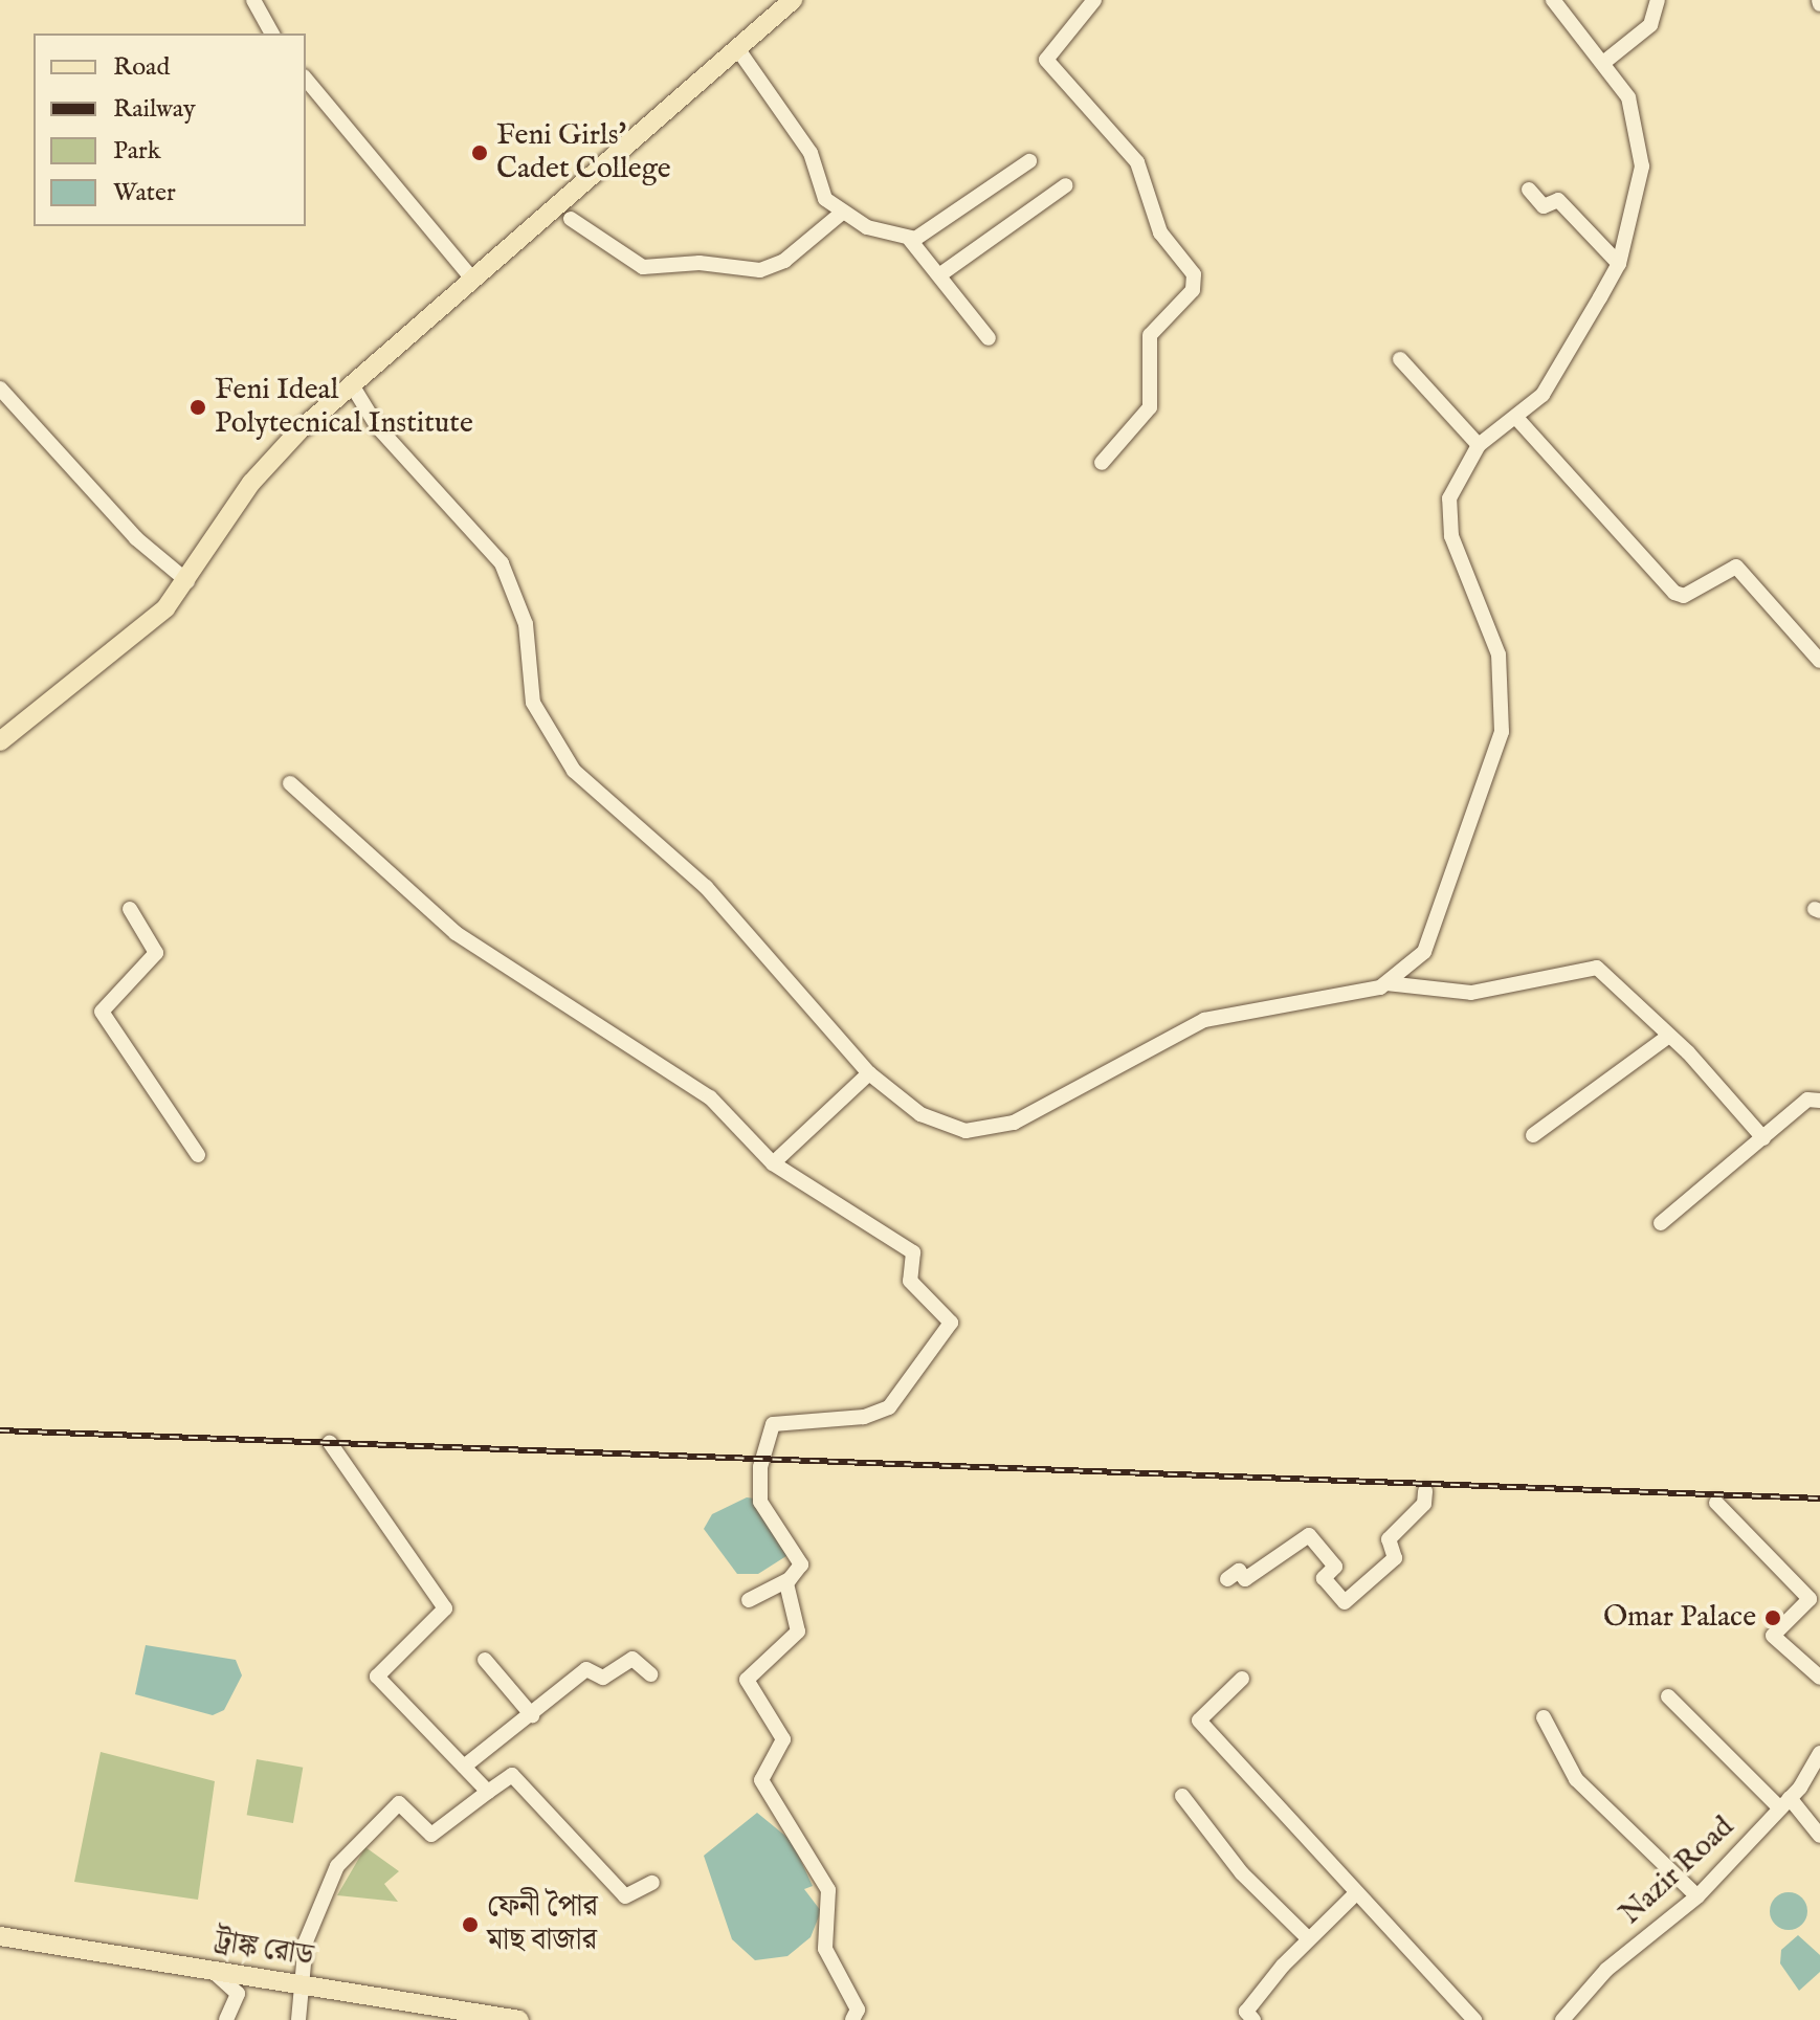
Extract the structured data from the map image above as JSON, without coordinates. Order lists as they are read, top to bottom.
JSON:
{
  "streets": {
    "main road": ["ট্রাঙ্ক রোড"],
    "street": ["Nazir Road"]
  },
  "places": [
    "Feni Girls' Cadet College",
    "Feni Ideal Polytecnical Institute",
    "Omar Palace",
    "ফেনী পৈার মাছ বাজার"
  ],
  "legend": [
    "Road",
    "Railway",
    "Park",
    "Water"
  ]
}
